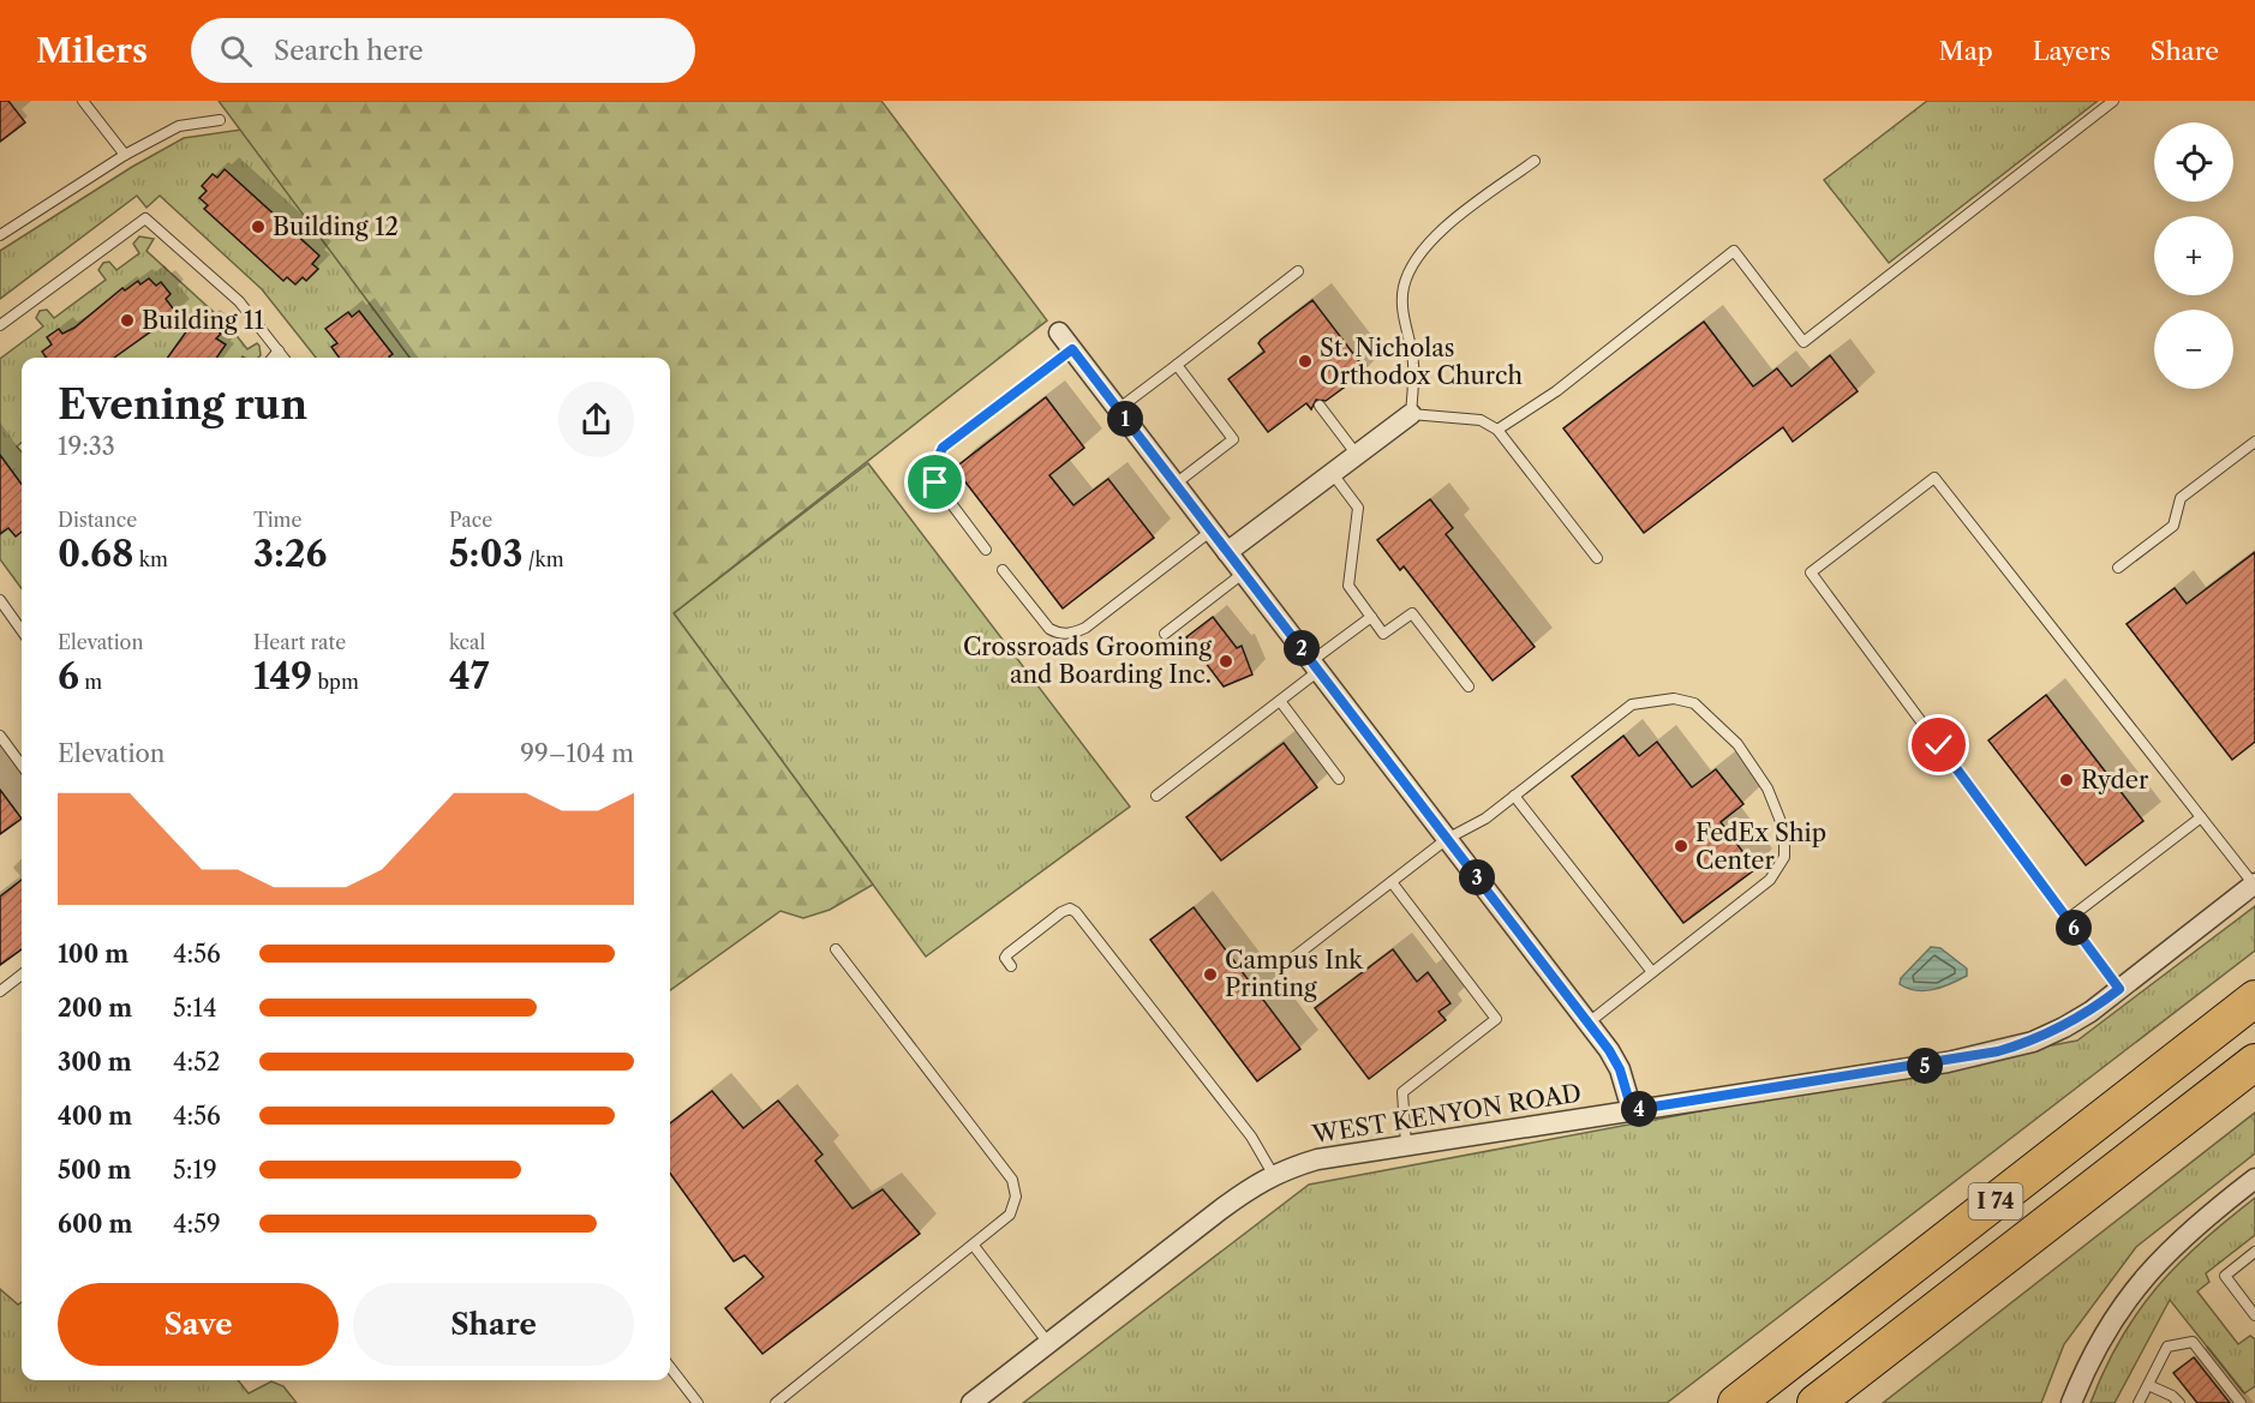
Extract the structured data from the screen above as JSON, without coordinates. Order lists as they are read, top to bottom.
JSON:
{
  "streets": {
    "highway": ["I 74"],
    "street": ["WEST KENYON ROAD"]
  },
  "places": [
    "Building 12",
    "Building 11",
    "St. Nicholas Orthodox Church",
    "Crossroads Grooming and Boarding Inc.",
    "Ryder",
    "FedEx Ship Center",
    "Campus Ink Printing"
  ],
  "page": {
    "header": "Milers",
    "search": "Search here",
    "nav": ["Map", "Layers", "Share"],
    "map_buttons": ["+", "−"],
    "heading": ["Evening run", "19:33"],
    "pins": [
      "1",
      "2",
      "3",
      "6",
      "5",
      "4"
    ],
    "stats": [
      ["Distance", "0.68 km"],
      ["Time", "3:26"],
      ["Pace", "5:03 /km"],
      ["Elevation", "6 m"],
      ["Heart rate", "149 bpm"],
      ["kcal", "47"]
    ],
    "chart": ["Elevation", "99–104 m"],
    "list": [
      {
        "name": "100 m",
        "note": "4:56"
      },
      {
        "name": "200 m",
        "note": "5:14"
      },
      {
        "name": "300 m",
        "note": "4:52"
      },
      {
        "name": "400 m",
        "note": "4:56"
      },
      {
        "name": "500 m",
        "note": "5:19"
      },
      {
        "name": "600 m",
        "note": "4:59"
      }
    ],
    "buttons": ["Save", "Share"]
  }
}
